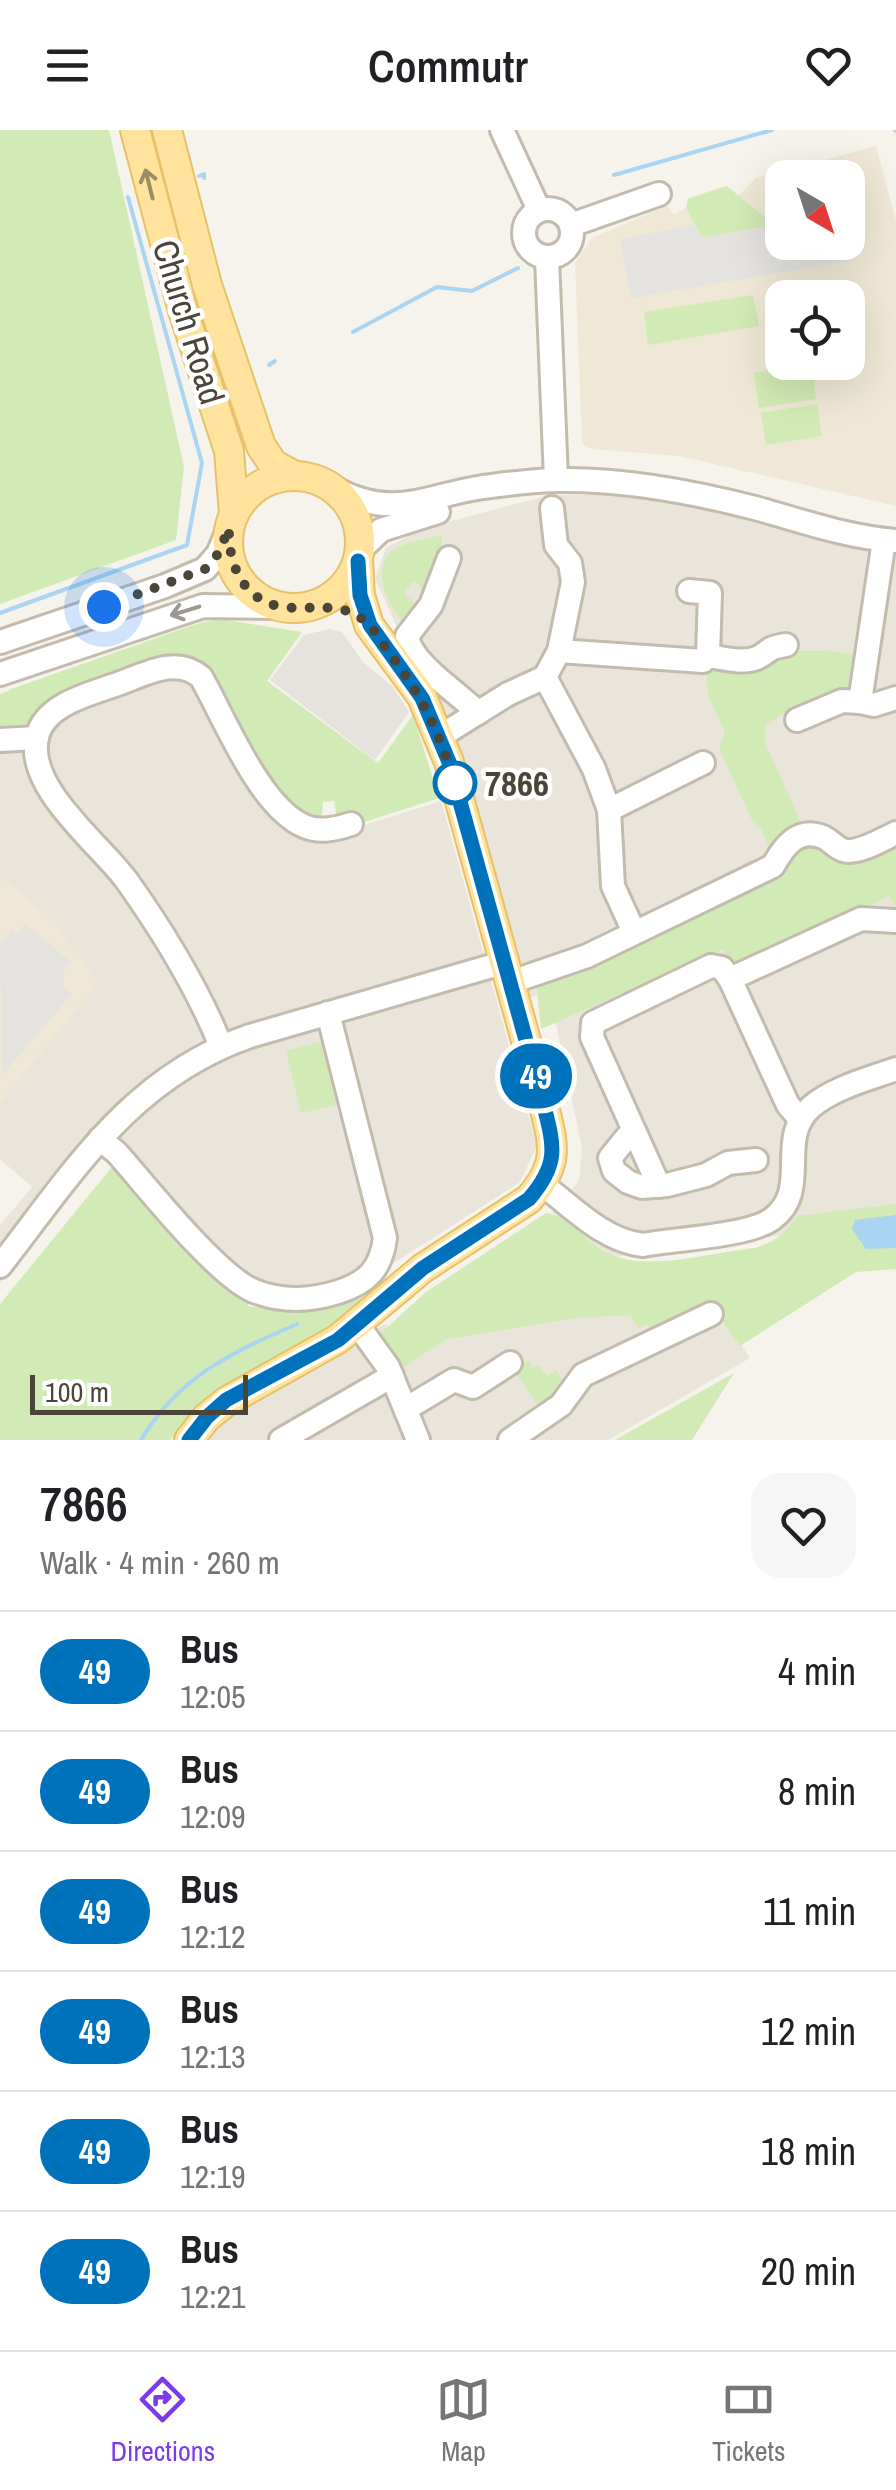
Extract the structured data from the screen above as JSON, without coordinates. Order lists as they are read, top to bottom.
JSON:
{
  "streets": {
    "main road": ["Church Road"]
  },
  "places": ["7866"],
  "lines": ["bus line 49"],
  "scale_bar": "100 m",
  "north": "bottom right",
  "page": {
    "header": "Commutr",
    "on_map": "49",
    "scale": "100 m",
    "heading": ["7866", "Walk · 4 min · 260 m"],
    "list": [
      {
        "mark": "49",
        "name": "Bus",
        "note": "12:05",
        "value": "4 min"
      },
      {
        "mark": "49",
        "name": "Bus",
        "note": "12:09",
        "value": "8 min"
      },
      {
        "mark": "49",
        "name": "Bus",
        "note": "12:12",
        "value": "11 min"
      },
      {
        "mark": "49",
        "name": "Bus",
        "note": "12:13",
        "value": "12 min"
      },
      {
        "mark": "49",
        "name": "Bus",
        "note": "12:19",
        "value": "18 min"
      },
      {
        "mark": "49",
        "name": "Bus",
        "note": "12:21",
        "value": "20 min"
      }
    ],
    "tabs": ["Directions", "Map", "Tickets"]
  }
}
